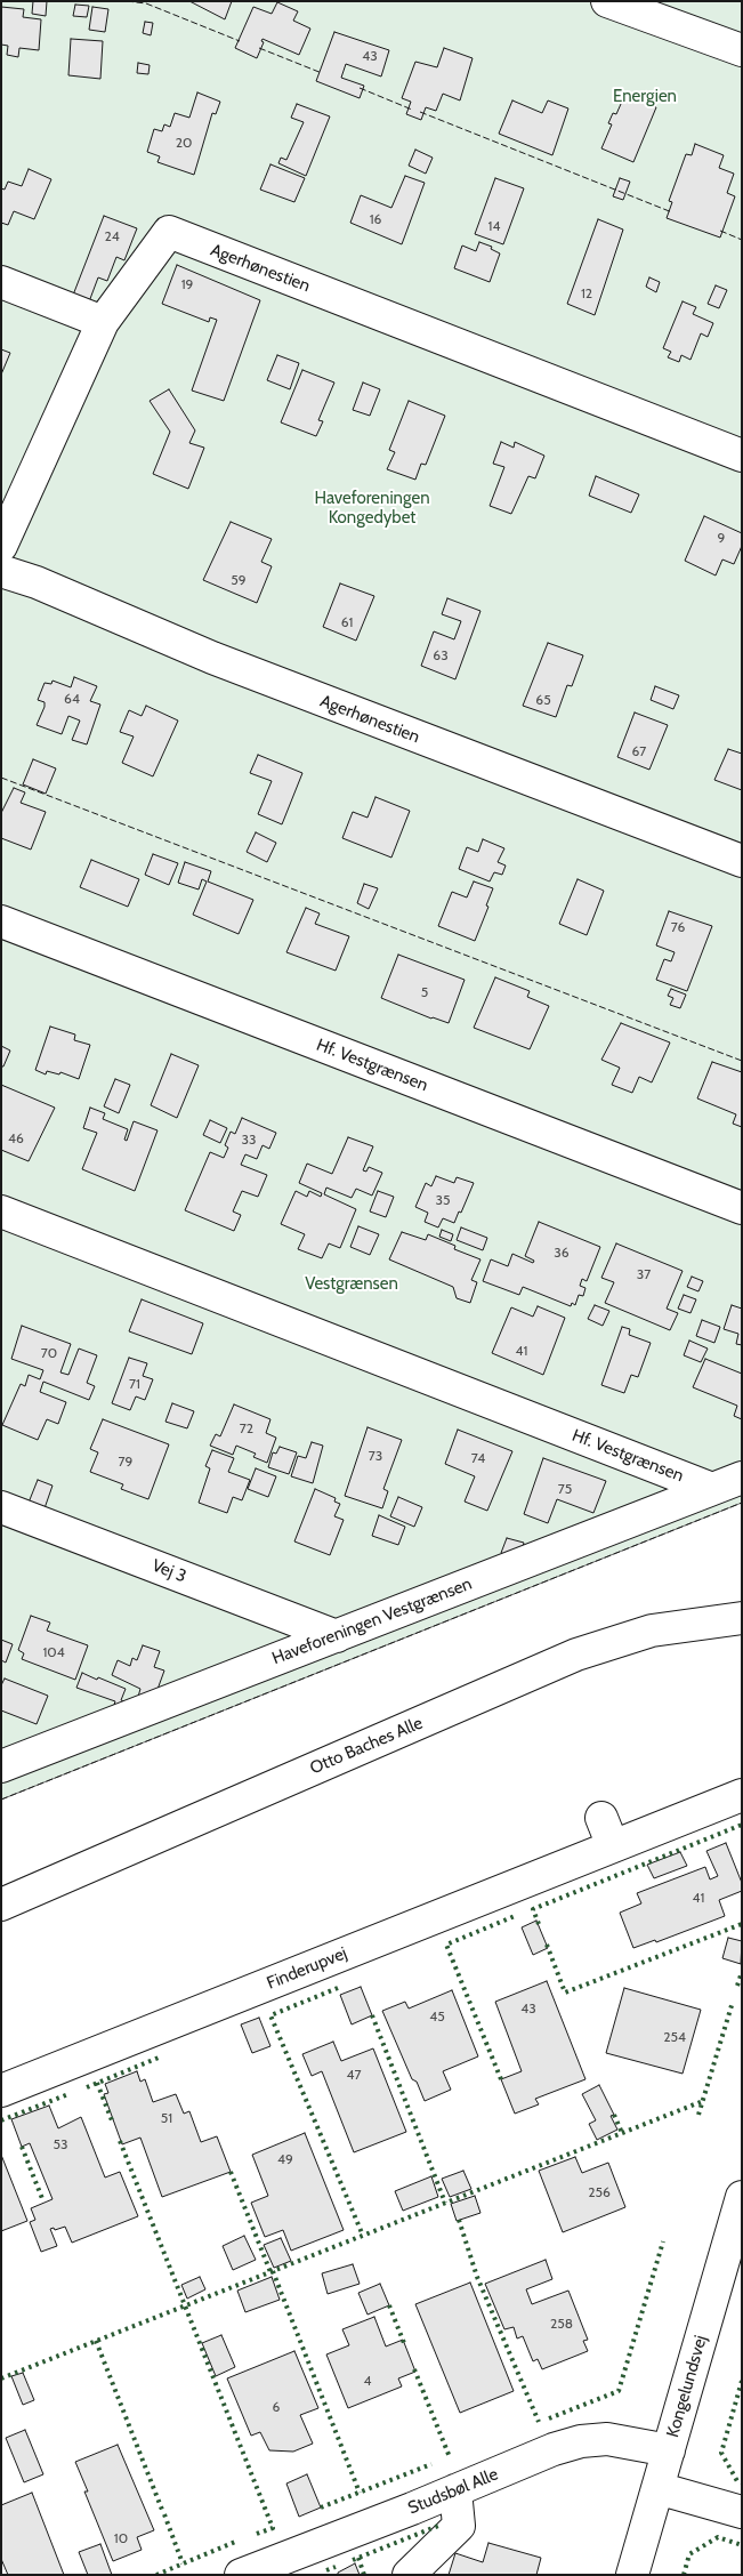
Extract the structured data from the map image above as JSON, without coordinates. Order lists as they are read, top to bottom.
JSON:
{
  "streets": {
    "street": [
      "Agerhønestien",
      "Hf. Vestgrænsen",
      "Vej 3",
      "Haveforeningen Vestgrænsen",
      "Otto Baches Alle",
      "Finderupvej",
      "Kongelundsvej",
      "Studsbøl Alle"
    ]
  },
  "crossings": [
    ["Hf. Vestgrænsen", "Haveforeningen Vestgrænsen"],
    ["Vej 3", "Haveforeningen Vestgrænsen"],
    ["Kongelundsvej", "Studsbøl Alle"]
  ],
  "parks": ["Energien", "Haveforeningen Kongedybet", "Vestgrænsen"],
  "house_numbers": [
    "43",
    "20",
    "16",
    "14",
    "24",
    "19",
    "12",
    "9",
    "59",
    "61",
    "63",
    "64",
    "65",
    "67",
    "76",
    "5",
    "46",
    "33",
    "35",
    "36",
    "37",
    "41",
    "70",
    "71",
    "72",
    "73",
    "74",
    "79",
    "75",
    "104",
    "41",
    "43",
    "45",
    "254",
    "47",
    "51",
    "53",
    "49",
    "256",
    "258",
    "4",
    "6",
    "10"
  ]
}
